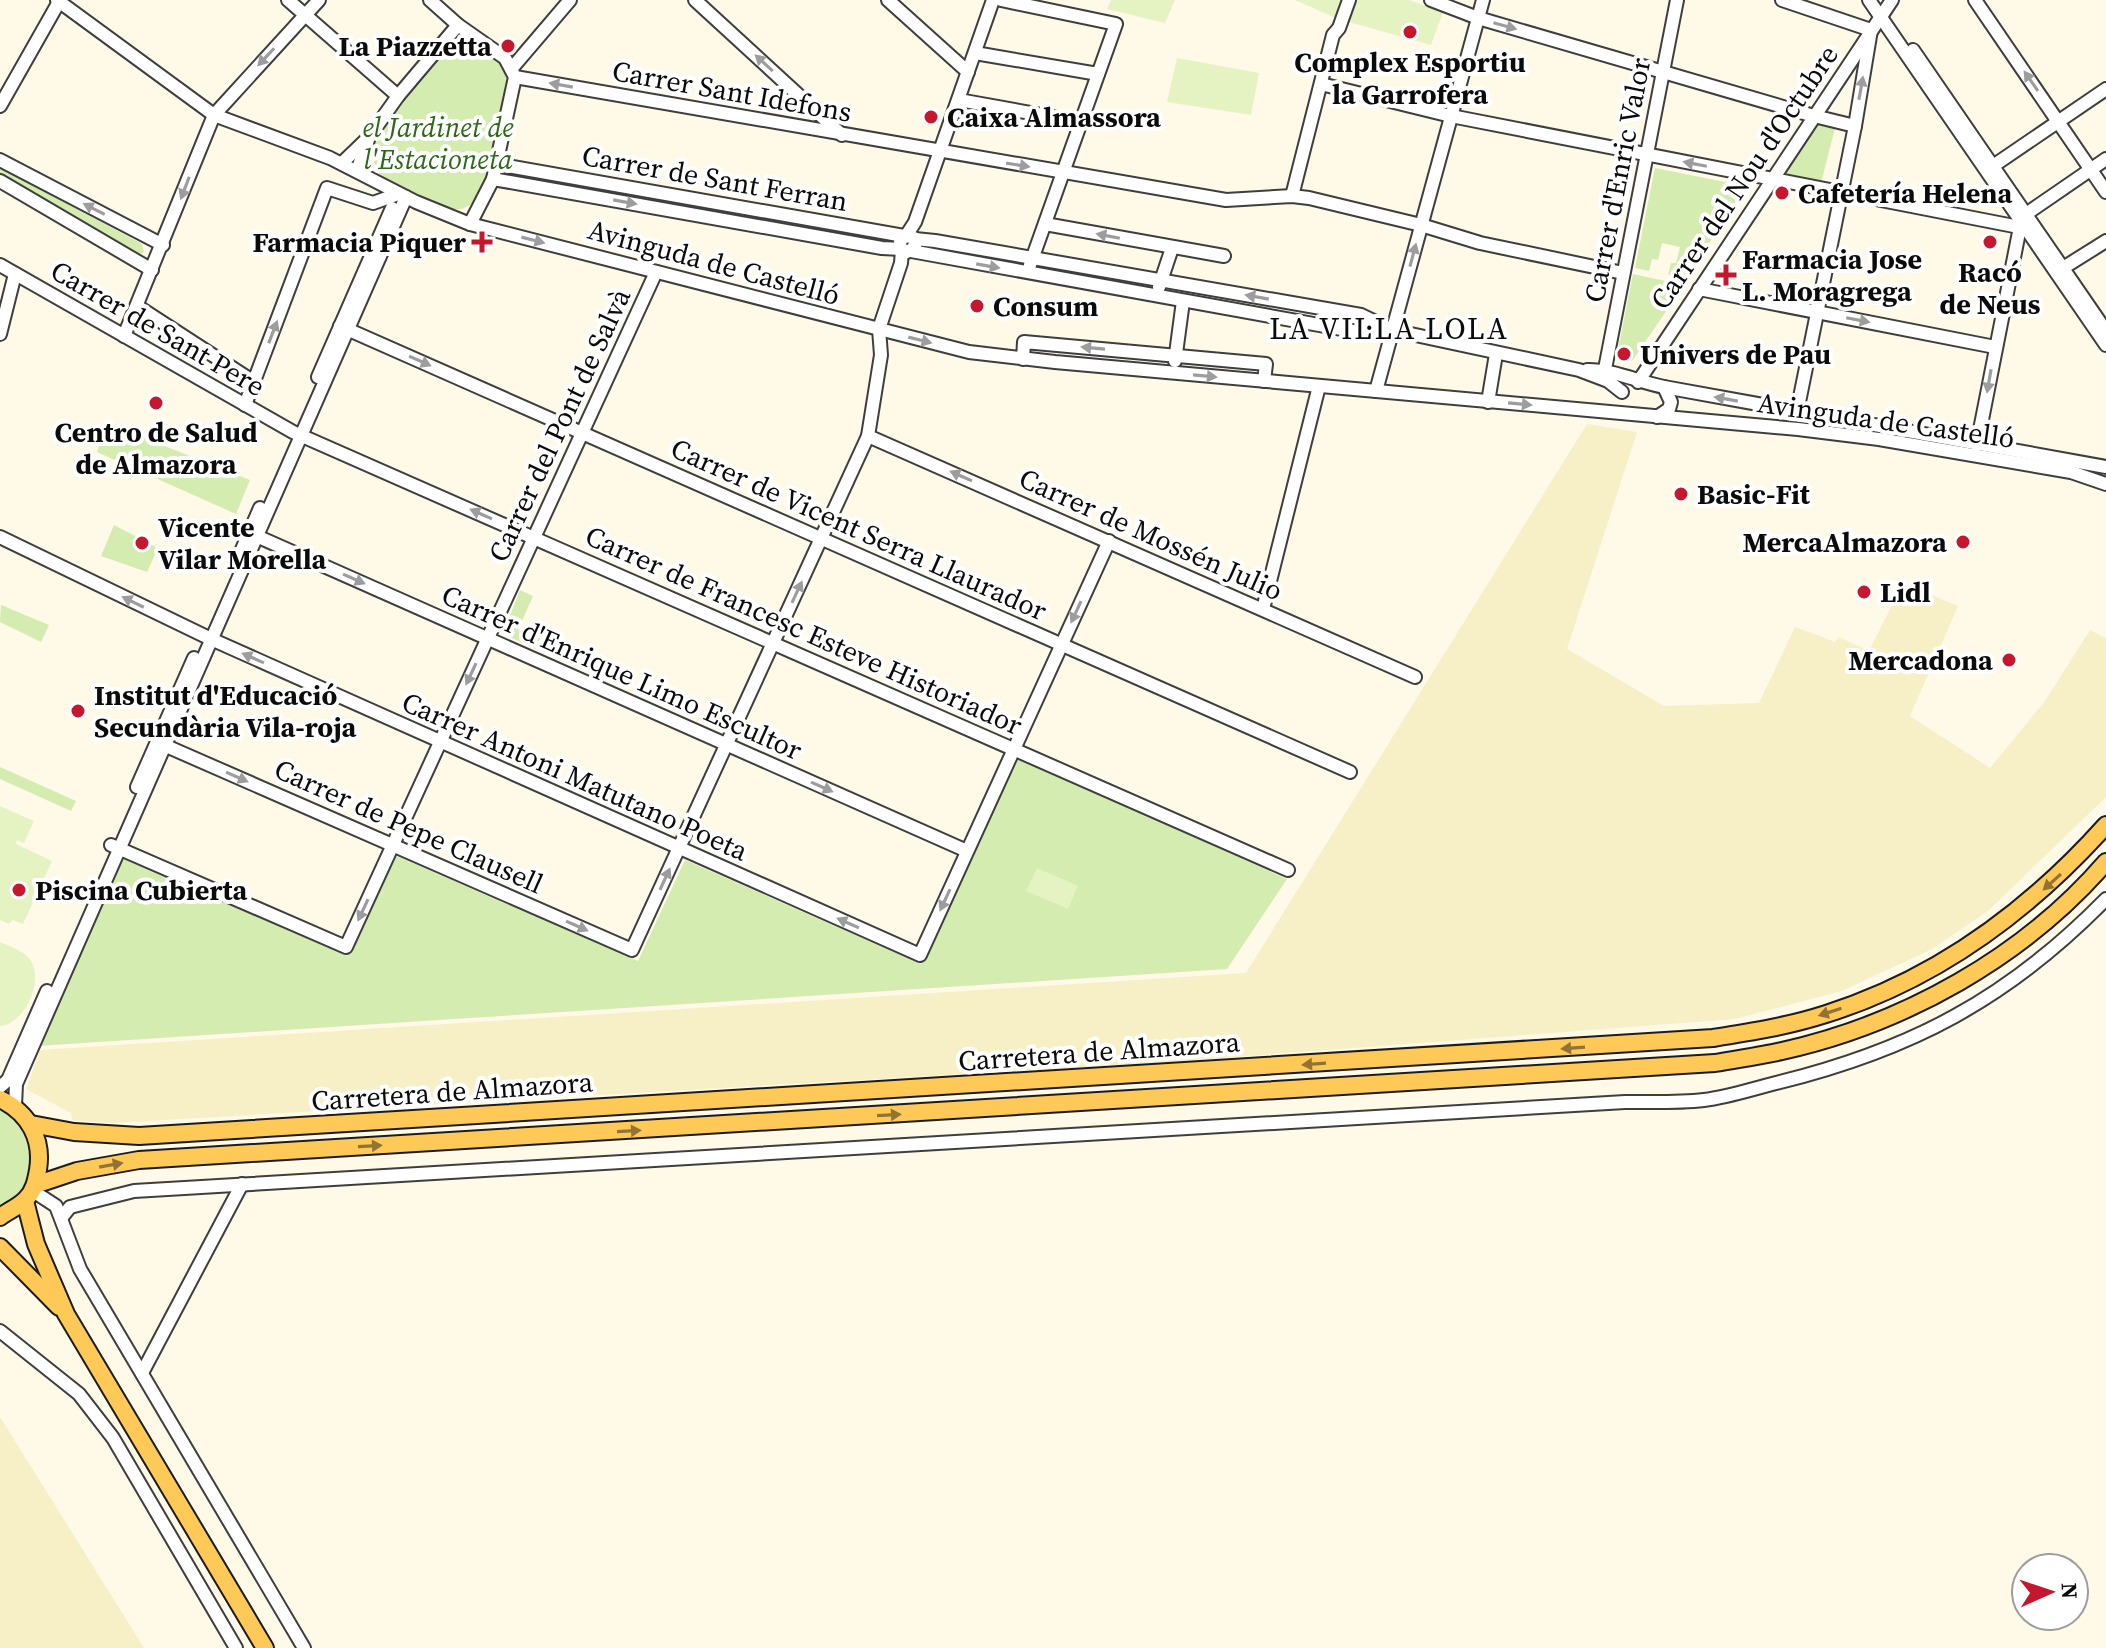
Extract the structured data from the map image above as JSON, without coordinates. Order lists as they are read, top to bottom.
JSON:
{
  "streets": {
    "main road": ["Carretera de Almazora"],
    "street": [
      "Carrer Sant Idefons",
      "Carrer del Nou d'Octubre",
      "Carrer de Sant Ferran",
      "Carrer d'Enric Valor",
      "Avinguda de Castelló",
      "Carrer de Sant Pere",
      "Carrer del Pont de Salvà",
      "Carrer de Vicent Serra Llaurador",
      "Carrer de Mossén Julio",
      "Carrer de Francesc Esteve Historiador",
      "Carrer d'Enrique Limo Escultor",
      "Carrer Antoni Matutano Poeta",
      "Carrer de Pepe Clausell"
    ]
  },
  "crossings": [
    ["Carrer Sant Idefons", "Carrer d'Enric Valor"],
    ["Carrer del Nou d'Octubre", "Carrer de Sant Ferran"],
    ["Carrer del Nou d'Octubre", "Avinguda de Castelló"],
    ["Carrer de Sant Ferran", "Carrer d'Enric Valor"],
    ["Carrer de Sant Ferran", "Avinguda de Castelló"],
    ["Avinguda de Castelló", "Carrer del Pont de Salvà"],
    ["Carrer de Sant Pere", "Carrer de Francesc Esteve Historiador"],
    ["Carrer del Pont de Salvà", "Carrer de Vicent Serra Llaurador"],
    ["Carrer del Pont de Salvà", "Carrer de Francesc Esteve Historiador"],
    ["Carrer del Pont de Salvà", "Carrer d'Enrique Limo Escultor"],
    ["Carrer del Pont de Salvà", "Carrer Antoni Matutano Poeta"],
    ["Carrer del Pont de Salvà", "Carrer de Pepe Clausell"],
    ["Carrer d'Enrique Limo Escultor", "Carrer Antoni Matutano Poeta"],
    ["Carrer Antoni Matutano Poeta", "Carrer de Pepe Clausell"]
  ],
  "one_way": [
    "Carrer de Mossén Julio",
    "Carrer d'Enrique Limo Escultor",
    "Carrer Antoni Matutano Poeta",
    "Carrer de Pepe Clausell"
  ],
  "districts": ["LA VIL·LA LOLA"],
  "parks": ["el Jardinet de l'Estacioneta"],
  "places": {
    "other": [
      "Complex Esportiu la Garrofera",
      "La Piazzetta",
      "Caixa Almassora",
      "Cafetería Helena",
      "Racó de Neus",
      "Consum",
      "Univers de Pau",
      "Centro de Salud de Almazora",
      "Basic-Fit",
      "MercaAlmazora",
      "Vicente Vilar Morella",
      "Lidl",
      "Mercadona",
      "Institut d'Educació Secundària Vila-roja",
      "Piscina Cubierta"
    ],
    "health": ["Farmacia Piquer", "Farmacia Jose L. Moragrega"]
  },
  "north": "right"
}
